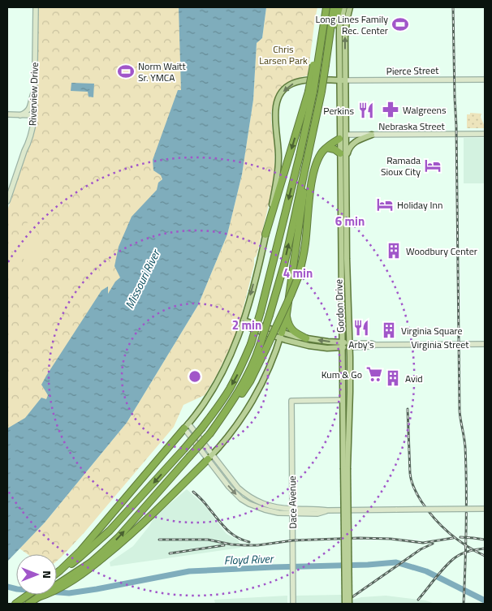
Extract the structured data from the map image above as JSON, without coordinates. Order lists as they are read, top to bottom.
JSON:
{
  "streets": {
    "main road": [
      "Pierce Street",
      "Riverview Drive",
      "Nebraska Street",
      "Gordon Drive",
      "Virginia Street",
      "Dace Avenue"
    ]
  },
  "crossings": [
    ["Pierce Street", "Gordon Drive"],
    ["Nebraska Street", "Gordon Drive"],
    ["Gordon Drive", "Virginia Street"],
    ["Gordon Drive", "Dace Avenue"]
  ],
  "water": ["Missouri River", "Floyd River"],
  "parks": ["Chris Larsen Park"],
  "places": {
    "sports": ["Long Lines Family Rec. Center", "Norm Waitt Sr. YMCA"],
    "pharmacy": ["Walgreens"],
    "restaurant": ["Perkins", "Arby's"],
    "hotel": ["Ramada Sioux City", "Holiday Inn"],
    "building": ["Woodbury Center", "Virginia Square", "Avid"],
    "supermarket": ["Kum & Go"]
  },
  "north": "right",
  "rings": ["6 min", "4 min", "2 min"]
}
